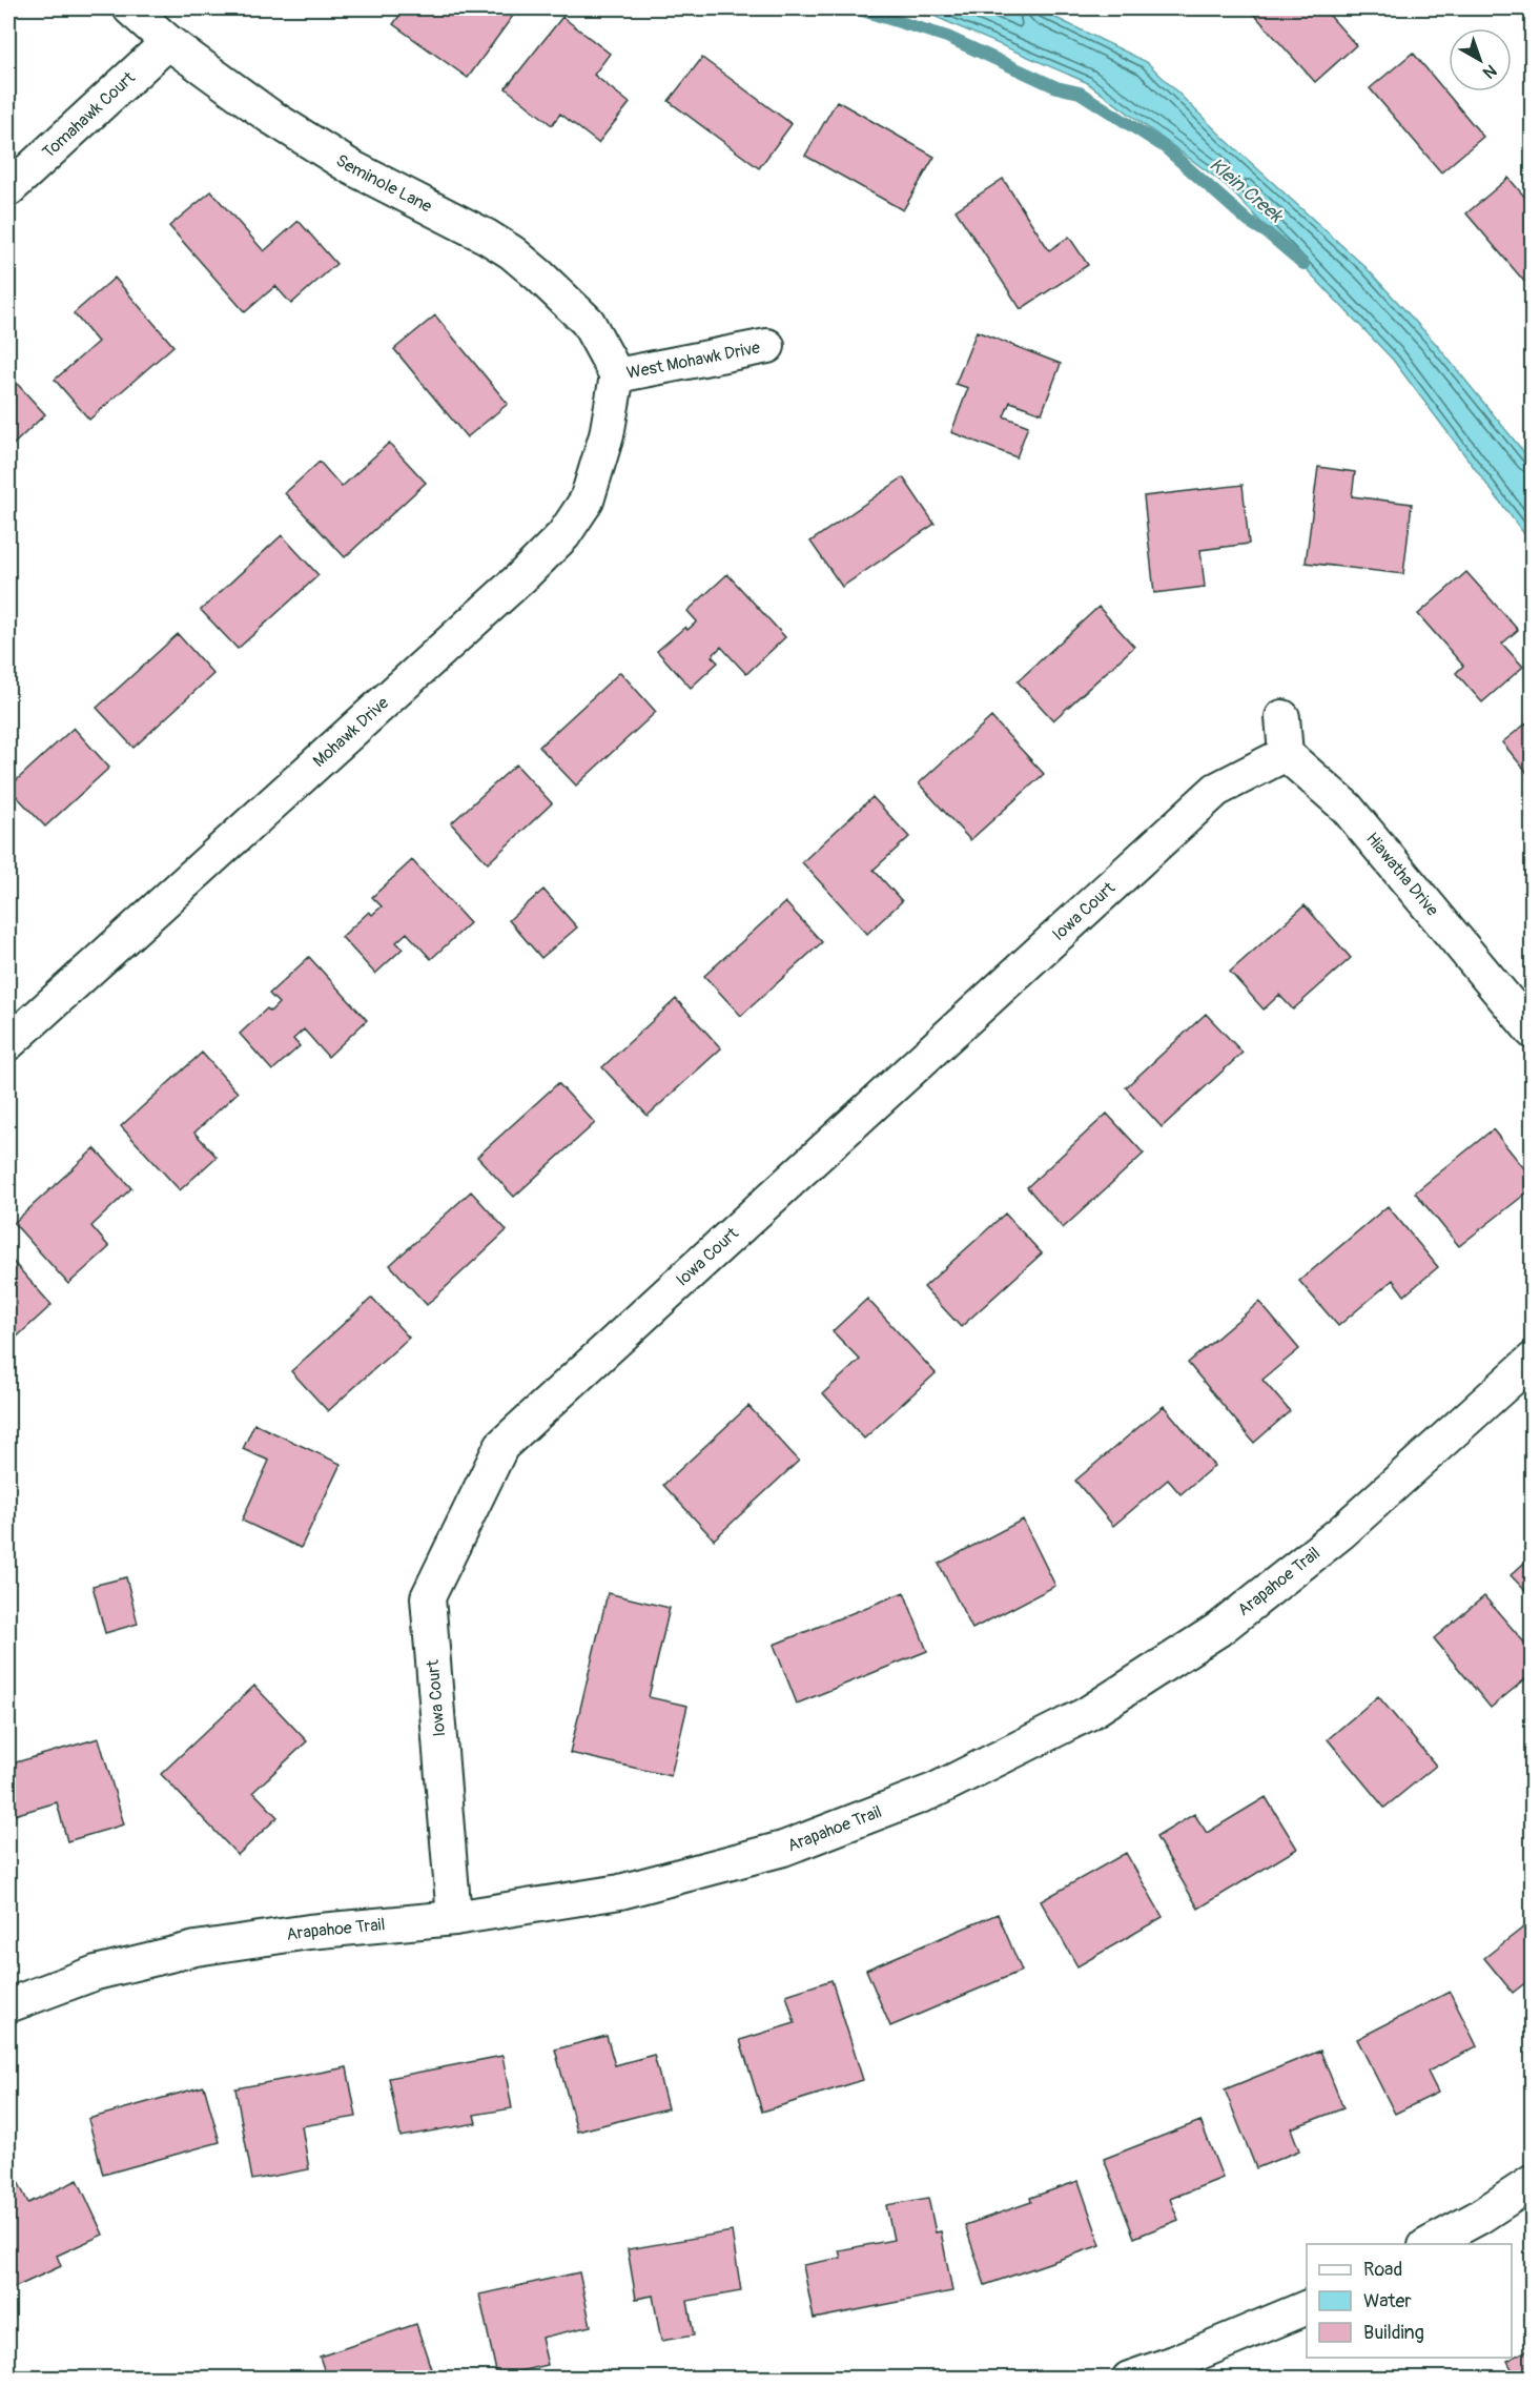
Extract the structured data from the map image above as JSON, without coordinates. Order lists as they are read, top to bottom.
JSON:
{
  "streets": {
    "street": [
      "Tomahawk Court",
      "Seminole Lane",
      "West Mohawk Drive",
      "Mohawk Drive",
      "Hiawatha Drive",
      "Iowa Court",
      "Arapahoe Trail"
    ]
  },
  "crossings": [
    ["Tomahawk Court", "Seminole Lane"],
    ["Seminole Lane", "West Mohawk Drive"],
    ["Seminole Lane", "Mohawk Drive"],
    ["West Mohawk Drive", "Mohawk Drive"],
    ["Hiawatha Drive", "Iowa Court"],
    ["Iowa Court", "Arapahoe Trail"]
  ],
  "water": ["Klein Creek"],
  "legend": ["Road", "Water", "Building"],
  "north": "bottom right"
}
